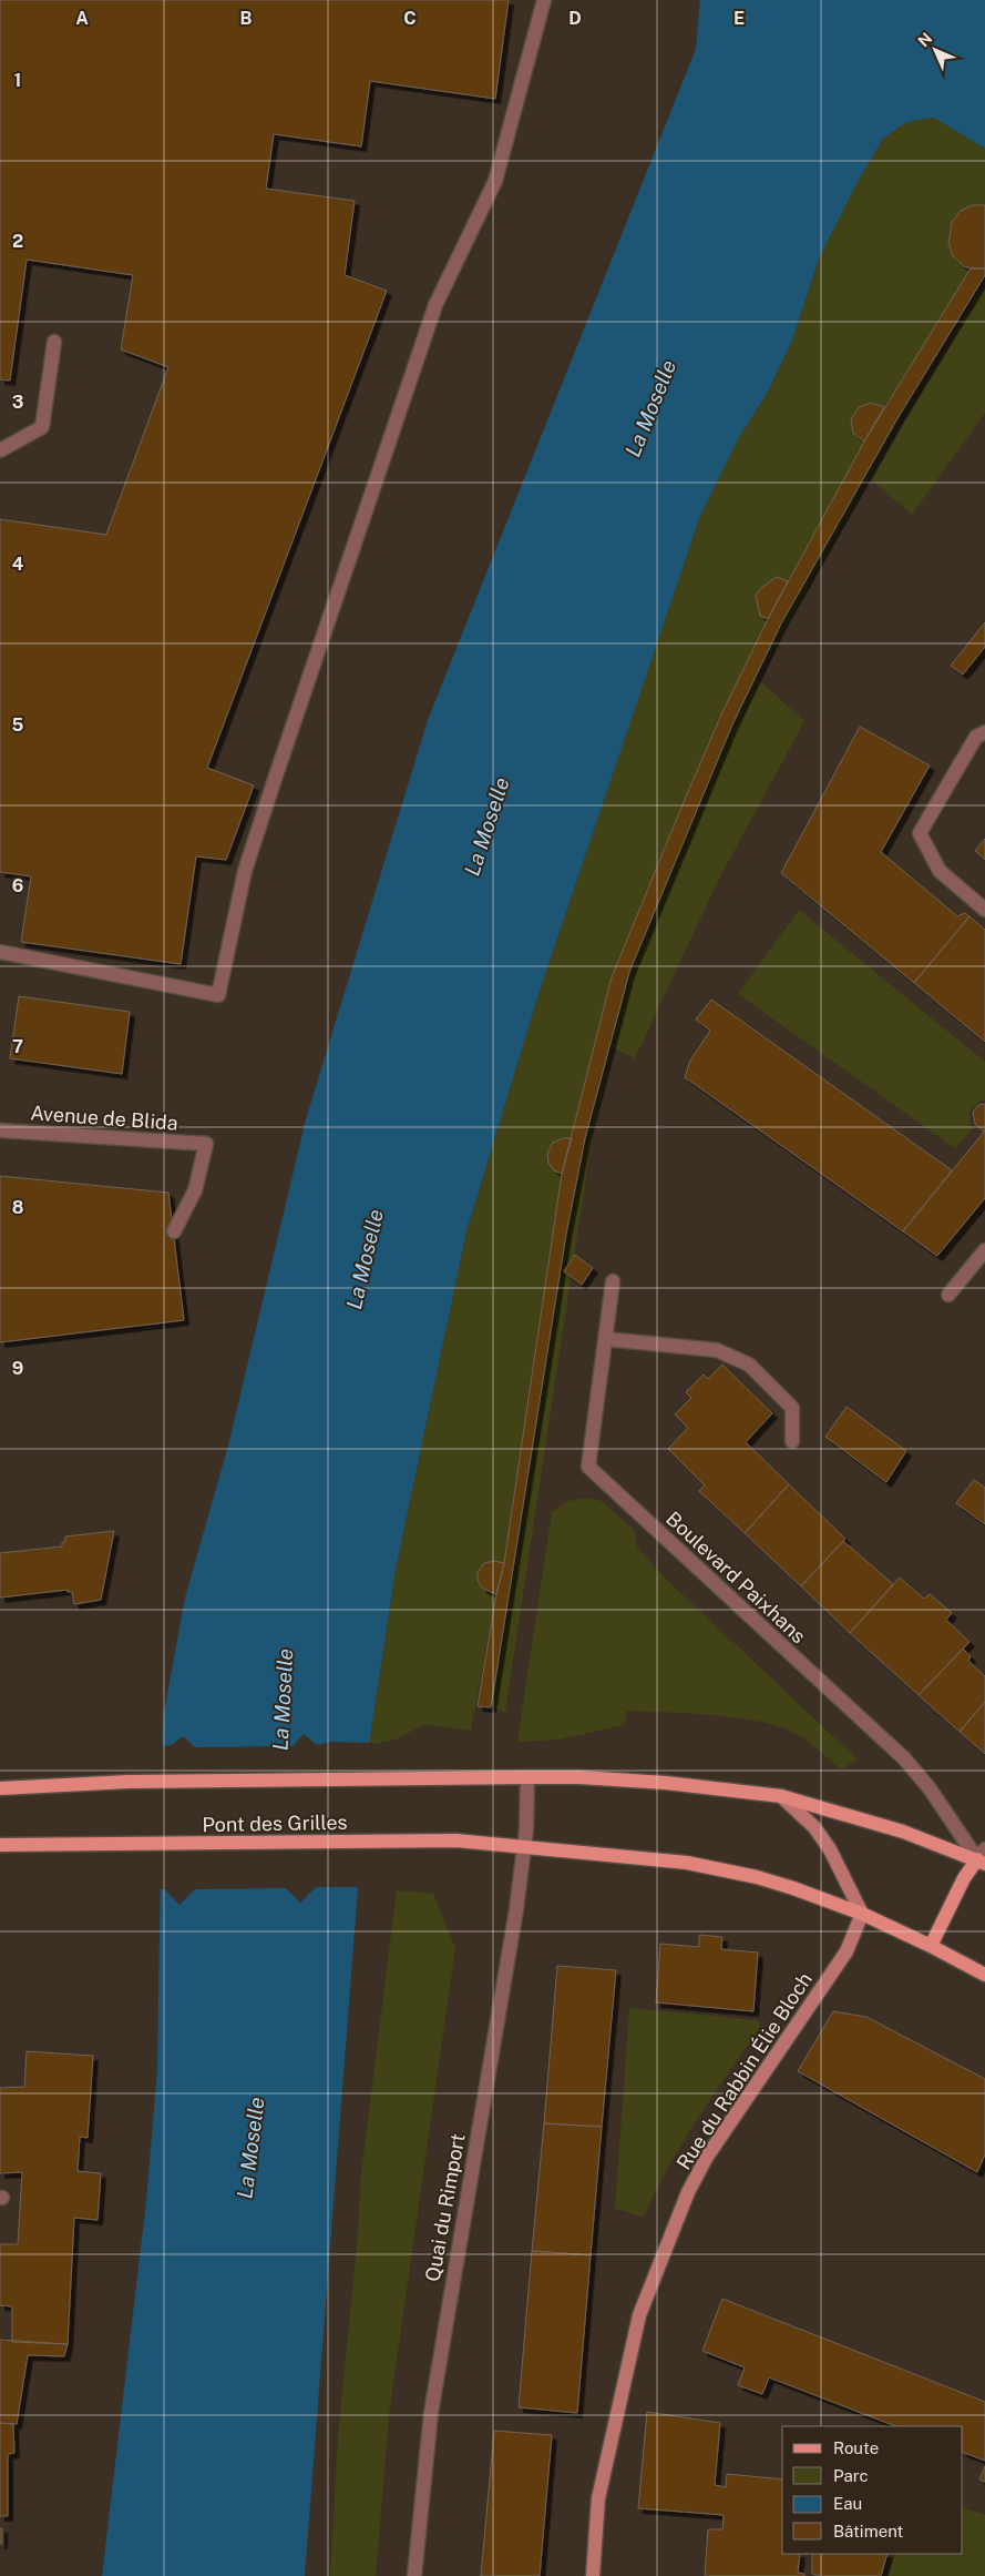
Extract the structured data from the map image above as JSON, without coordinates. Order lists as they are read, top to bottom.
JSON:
{
  "streets": {
    "main road": ["Pont des Grilles"],
    "street": [
      "Avenue de Blida",
      "Boulevard Paixhans",
      "Rue du Rabbin Élie Bloch",
      "Quai du Rimport"
    ]
  },
  "crossings": [
    ["Pont des Grilles", "Quai du Rimport"]
  ],
  "water": ["La Moselle"],
  "legend": [
    "Route",
    "Parc",
    "Eau",
    "Bâtiment"
  ],
  "north": "top left",
  "grid": {
    "columns": [
      "A",
      "B",
      "C",
      "D",
      "E"
    ],
    "rows": [
      "1",
      "2",
      "3",
      "4",
      "5",
      "6",
      "7",
      "8",
      "9"
    ]
  }
}
